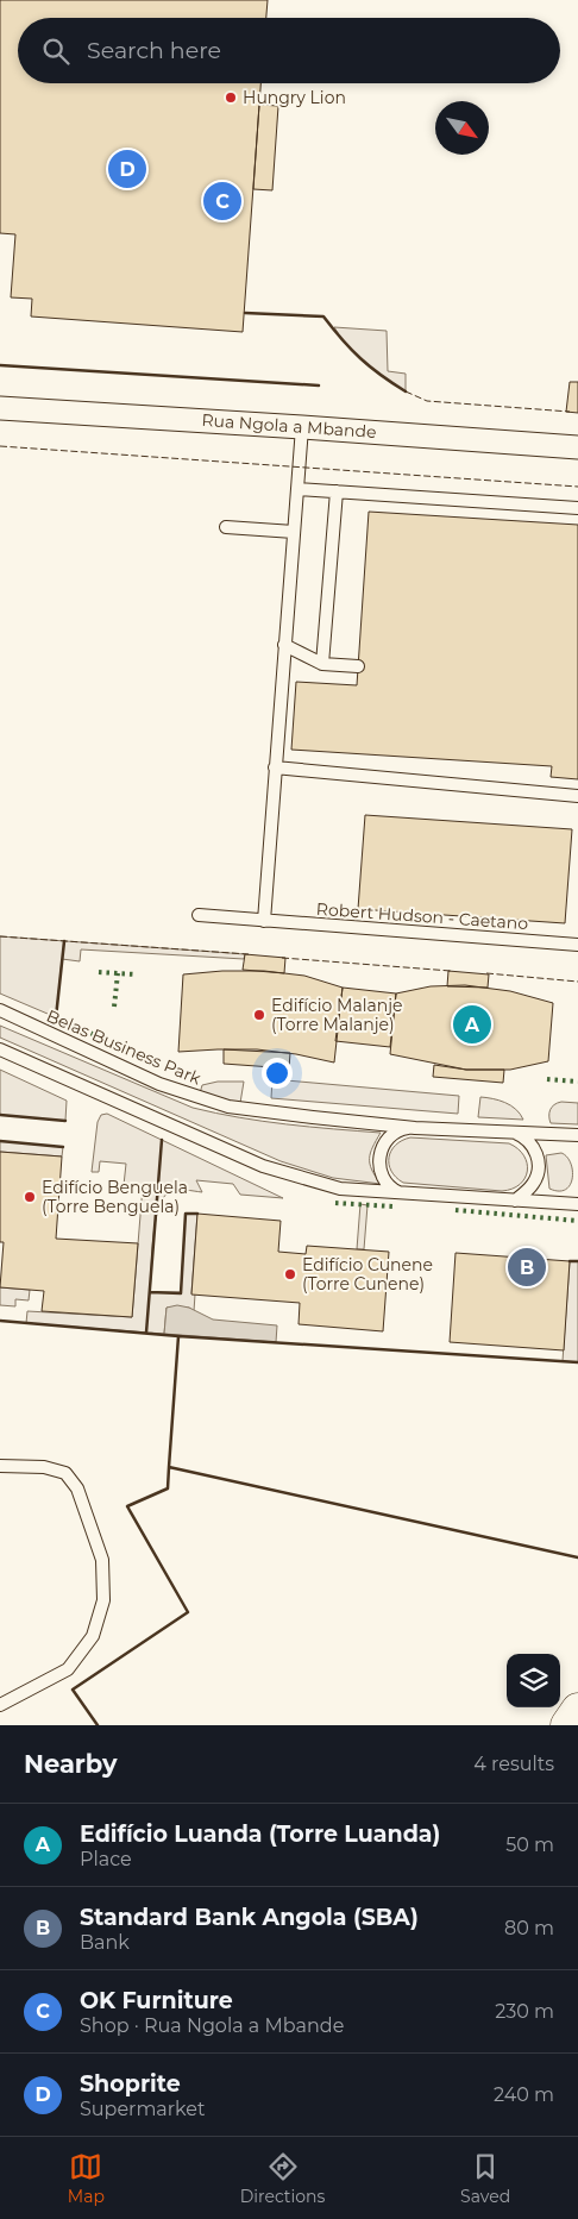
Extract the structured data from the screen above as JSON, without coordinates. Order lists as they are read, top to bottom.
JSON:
{
  "streets": {
    "street": ["Rua Ngola a Mbande"],
    "lane": ["Robert Hudson - Caetano", "Belas Business Park"]
  },
  "places": [
    "Hungry Lion",
    "Edifício Malanje (Torre Malanje)",
    "Edifício Benguela (Torre Benguela)",
    "Edifício Cunene (Torre Cunene)"
  ],
  "north": "bottom right",
  "page": {
    "search": "Search here",
    "pins": [
      "D",
      "C",
      "A",
      "B"
    ],
    "heading": ["Nearby", "4 results"],
    "list": [
      {
        "mark": "A",
        "name": "Edifício Luanda (Torre Luanda)",
        "note": "Place",
        "value": "50 m"
      },
      {
        "mark": "B",
        "name": "Standard Bank Angola (SBA)",
        "note": "Bank",
        "value": "80 m"
      },
      {
        "mark": "C",
        "name": "OK Furniture",
        "note": "Shop · Rua Ngola a Mbande",
        "value": "230 m"
      },
      {
        "mark": "D",
        "name": "Shoprite",
        "note": "Supermarket",
        "value": "240 m"
      }
    ],
    "nav": ["Map", "Directions", "Saved"]
  }
}
